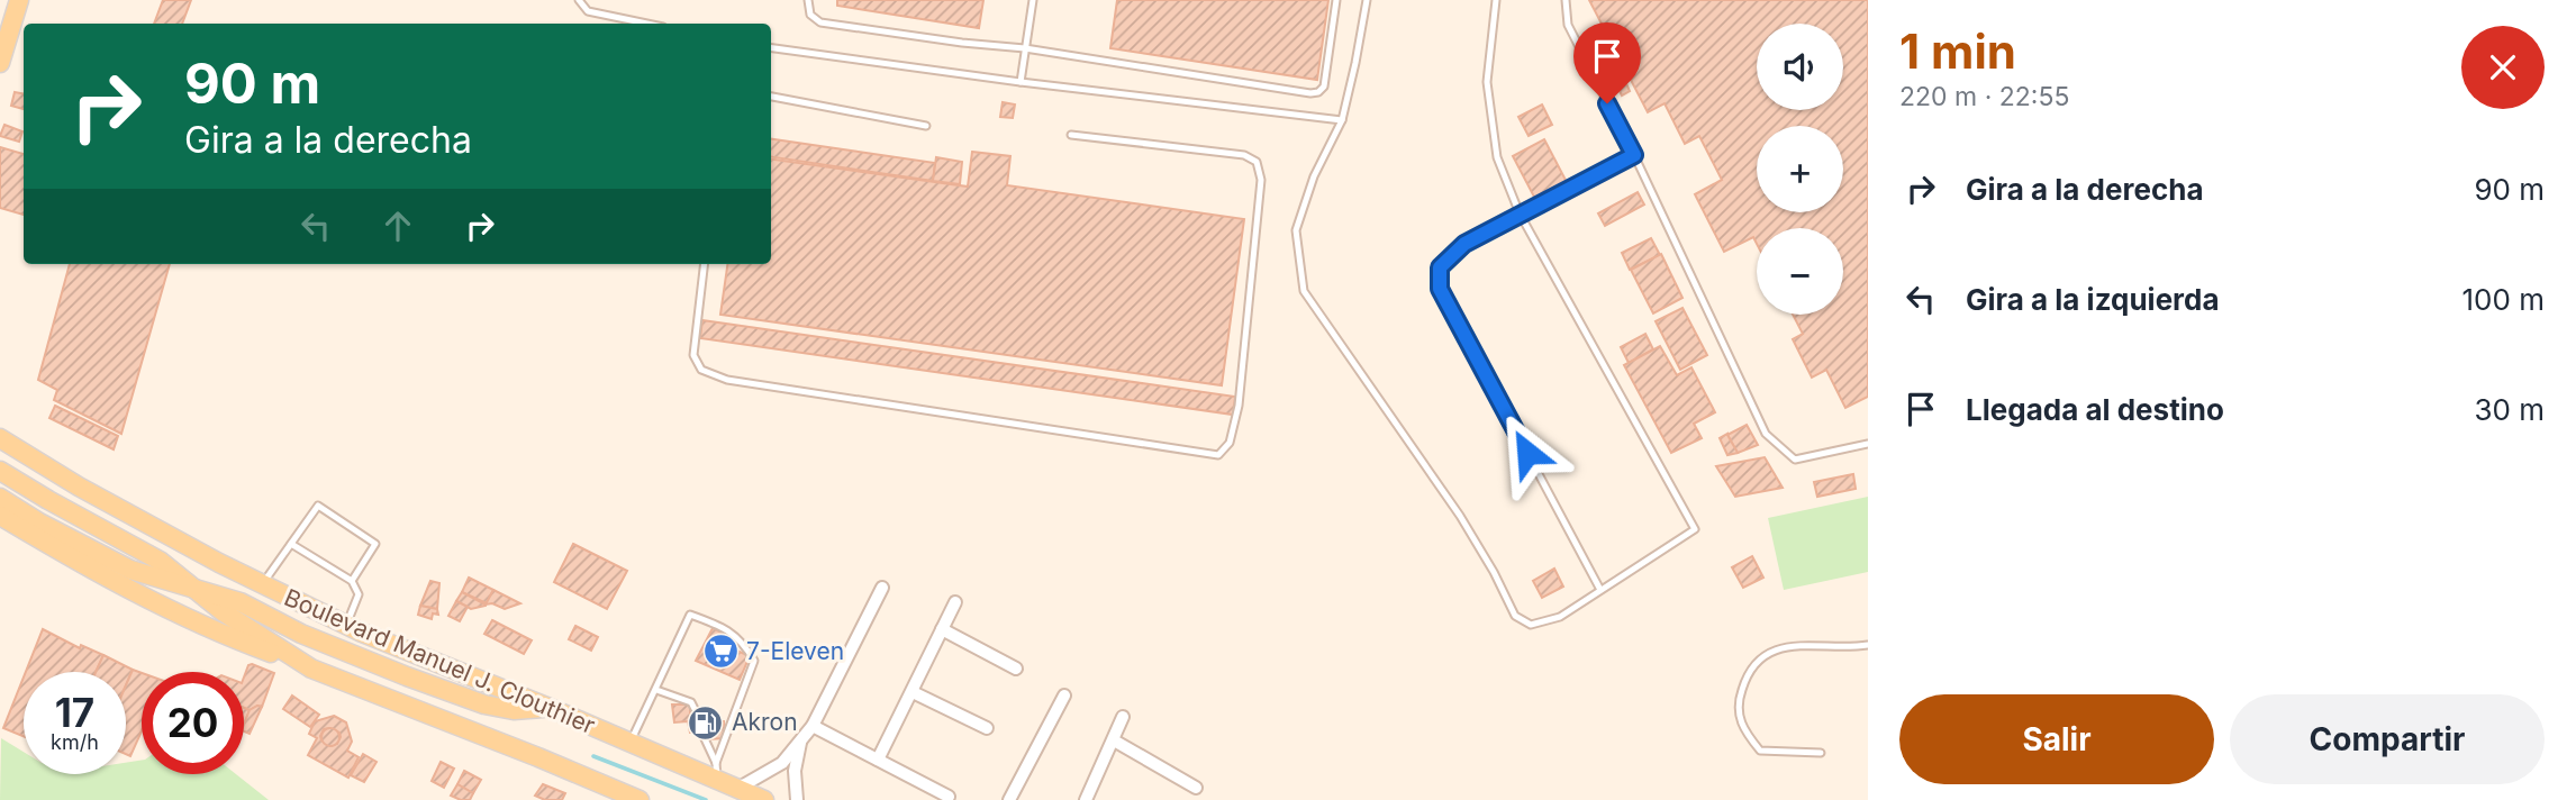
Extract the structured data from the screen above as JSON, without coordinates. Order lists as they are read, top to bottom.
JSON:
{
  "streets": {
    "main road": ["Boulevard Manuel J. Clouthier"]
  },
  "places": {
    "supermarket": ["7-Eleven"],
    "fuel station": ["Akron"]
  },
  "page": {
    "heading": ["1 min", "220 m · 22:55"],
    "map_buttons": ["+", "−"],
    "turn": ["90 m", "Gira a la derecha"],
    "list": [
      {
        "name": "Gira a la derecha",
        "value": "90 m"
      },
      {
        "name": "Gira a la izquierda",
        "value": "100 m"
      },
      {
        "name": "Llegada al destino",
        "value": "30 m"
      }
    ],
    "speed": "17 km/h",
    "limit": "20",
    "buttons": ["Salir", "Compartir"]
  }
}
